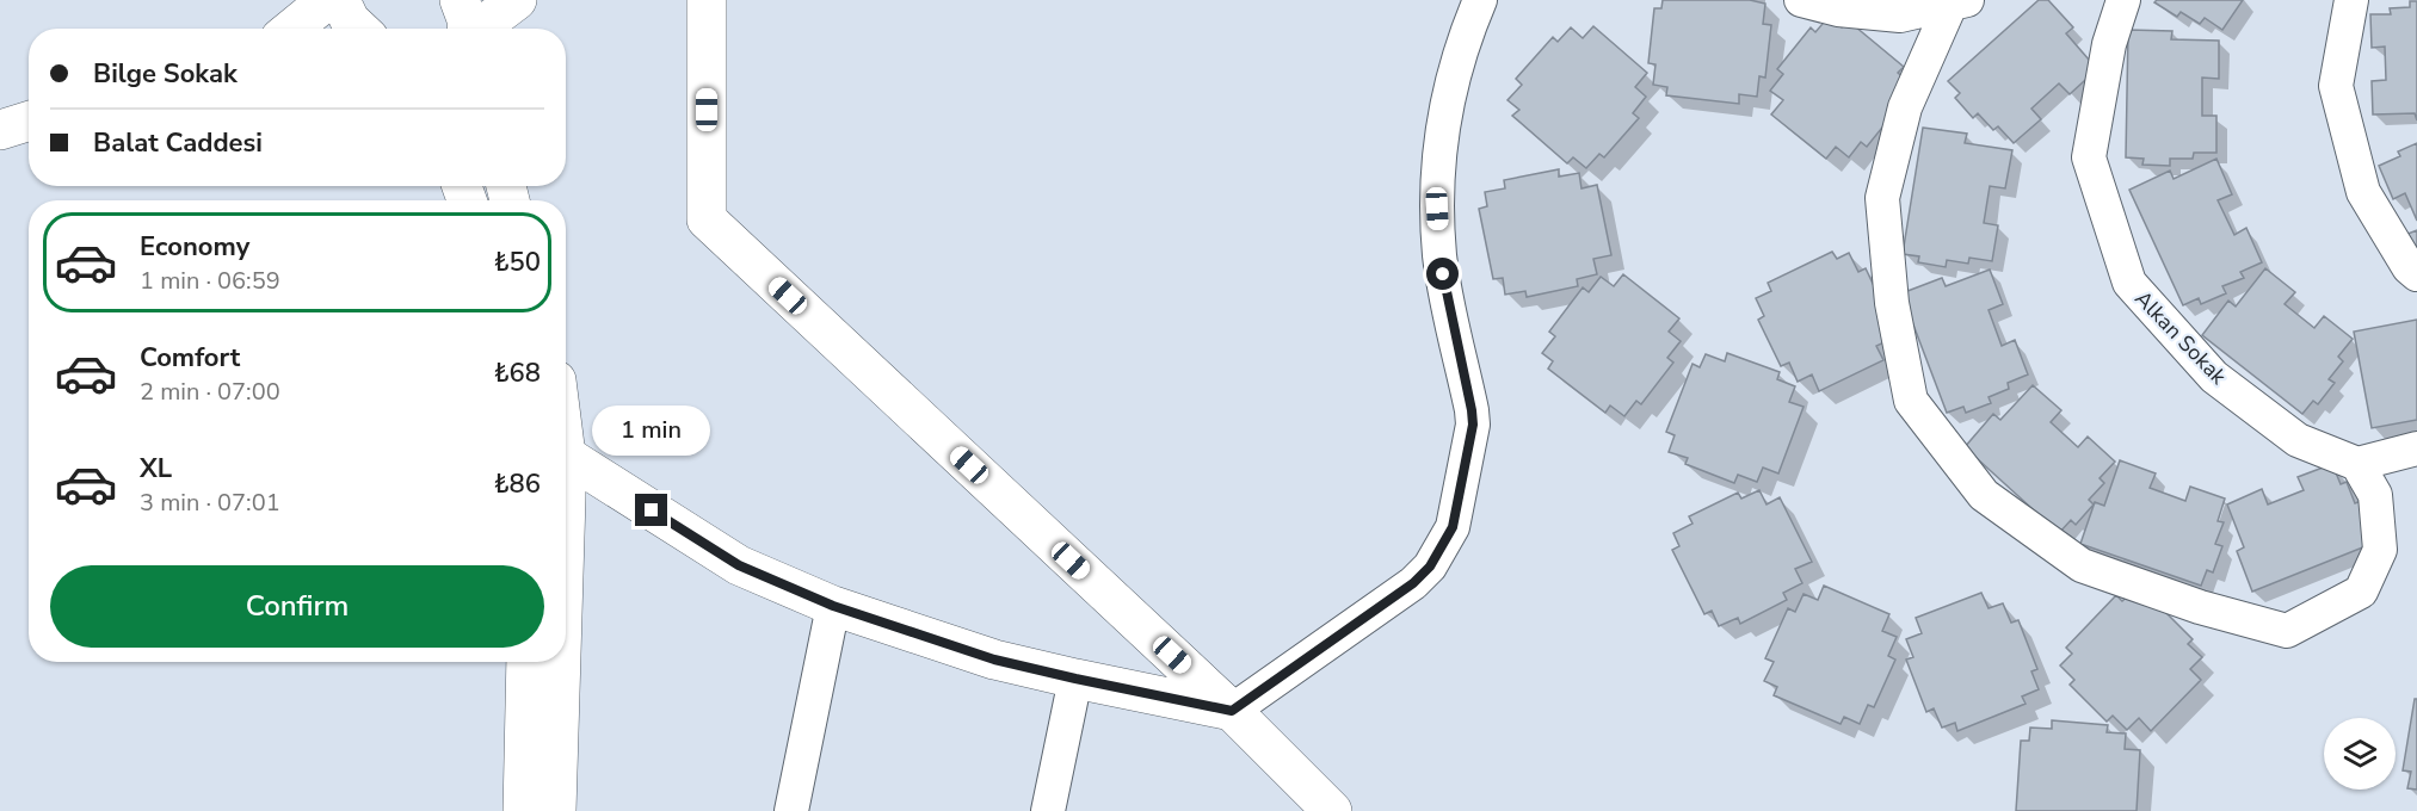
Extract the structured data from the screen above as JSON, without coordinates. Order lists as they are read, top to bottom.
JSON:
{
  "streets": {
    "street": ["Alkan Sokak"]
  },
  "page": {
    "banner": ["Bilge Sokak", "Balat Caddesi"],
    "list": [
      {
        "name": "Economy",
        "note": "1 min · 06:59",
        "value": "₺50"
      },
      {
        "name": "Comfort",
        "note": "2 min · 07:00",
        "value": "₺68"
      },
      {
        "name": "XL",
        "note": "3 min · 07:01",
        "value": "₺86"
      }
    ],
    "bubble": "1 min",
    "buttons": "Confirm"
  }
}
